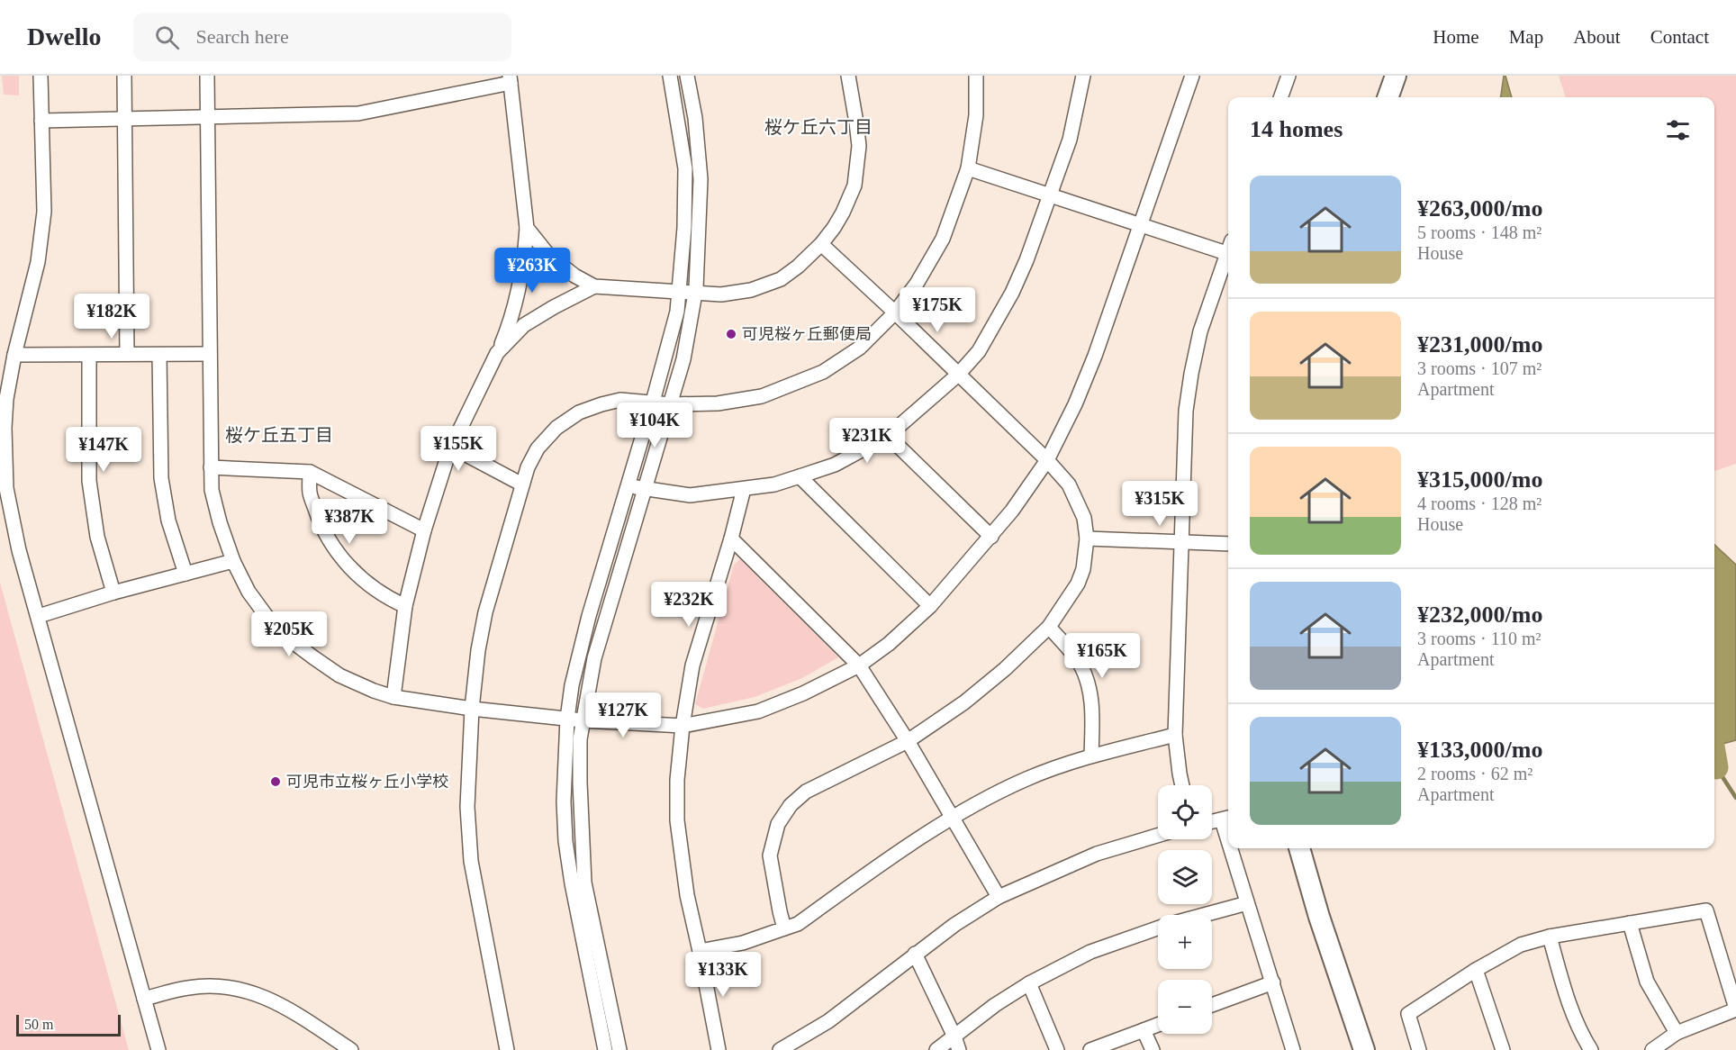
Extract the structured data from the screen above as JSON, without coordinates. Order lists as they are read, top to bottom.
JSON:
{
  "districts": ["桜ケ丘六丁目", "桜ケ丘五丁目"],
  "places": ["可児桜ヶ丘郵便局", "可児市立桜ヶ丘小学校"],
  "scale_bar": "50 m",
  "page": {
    "header": "Dwello",
    "search": "Search here",
    "nav": [
      "Home",
      "Map",
      "About",
      "Contact"
    ],
    "heading": "14 homes",
    "list": [
      {
        "name": "¥263,000/mo",
        "note": "5 rooms · 148 m² · House"
      },
      {
        "name": "¥231,000/mo",
        "note": "3 rooms · 107 m² · Apartment"
      },
      {
        "name": "¥315,000/mo",
        "note": "4 rooms · 128 m² · House"
      },
      {
        "name": "¥232,000/mo",
        "note": "3 rooms · 110 m² · Apartment"
      },
      {
        "name": "¥133,000/mo",
        "note": "2 rooms · 62 m² · Apartment"
      }
    ],
    "price": [
      "¥263K",
      "¥175K",
      "¥182K",
      "¥104K",
      "¥231K",
      "¥155K",
      "¥147K",
      "¥315K",
      "¥387K",
      "¥232K",
      "¥205K",
      "¥165K",
      "¥127K",
      "¥133K"
    ],
    "map_buttons": ["+", "−"],
    "scale": "50 m"
  }
}
